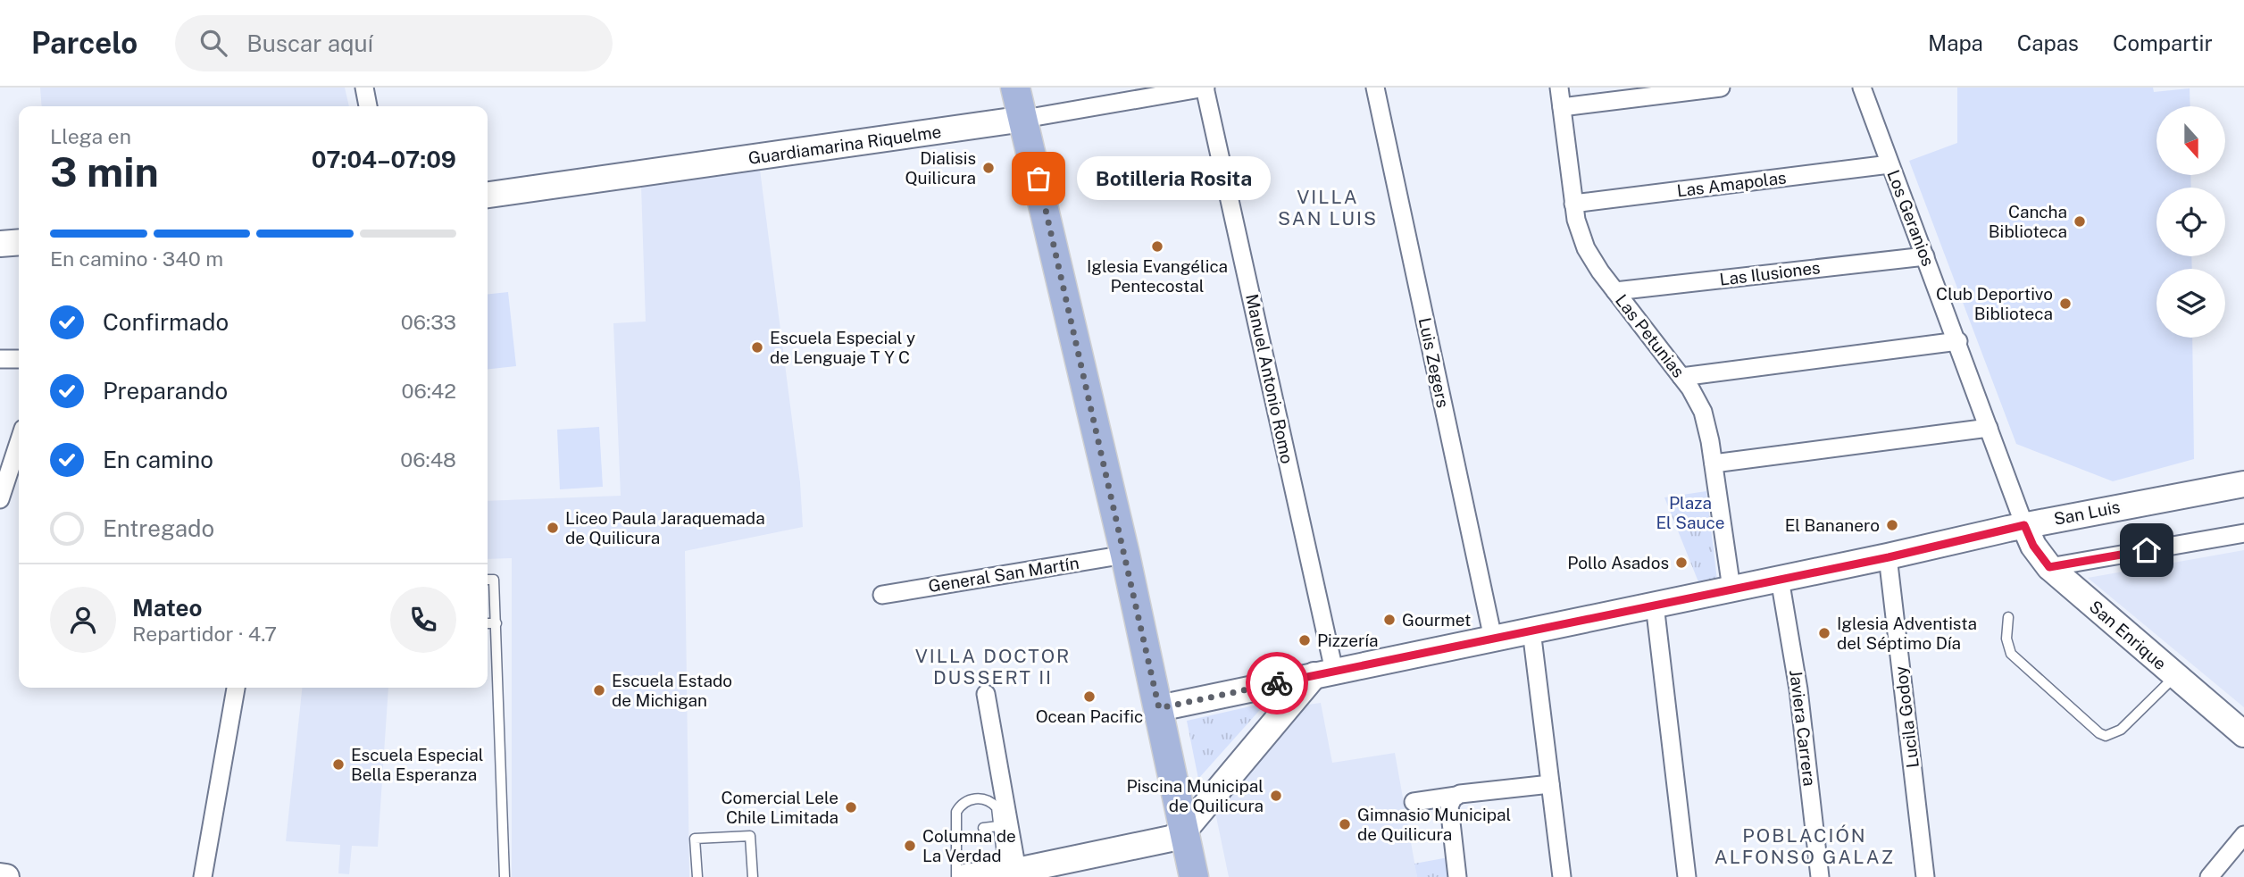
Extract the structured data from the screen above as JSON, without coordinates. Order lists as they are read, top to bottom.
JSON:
{
  "streets": {
    "street": [
      "Guardiamarina Riquelme",
      "Las Amapolas",
      "Los Geranios",
      "Las Ilusiones",
      "Las Petunias",
      "Luis Zegers",
      "Manuel Antonio Romo",
      "San Luis",
      "General San Martín",
      "San Enrique",
      "Lucila Godoy",
      "Javiera Carrera"
    ]
  },
  "crossings": [
    ["Guardiamarina Riquelme", "Manuel Antonio Romo"],
    ["Las Amapolas", "Los Geranios"],
    ["Las Amapolas", "Las Petunias"],
    ["Los Geranios", "Las Ilusiones"],
    ["Los Geranios", "San Luis"],
    ["Los Geranios", "San Enrique"],
    ["Las Ilusiones", "Las Petunias"],
    ["Las Petunias", "San Luis"],
    ["Luis Zegers", "San Luis"],
    ["Manuel Antonio Romo", "San Luis"],
    ["San Luis", "San Enrique"],
    ["San Luis", "Lucila Godoy"],
    ["San Luis", "Javiera Carrera"]
  ],
  "districts": ["VILLA SAN LUIS", "VILLA DOCTOR DUSSERT II", "POBLACIÓN ALFONSO GALAZ"],
  "parks": ["Plaza El Sauce"],
  "places": [
    "Dialisis Quilicura",
    "Botilleria Rosita",
    "Cancha Biblioteca",
    "Iglesia Evangélica Pentecostal",
    "Club Deportivo Biblioteca",
    "Escuela Especial y de Lenguaje T Y C",
    "El Bananero",
    "Liceo Paula Jaraquemada de Quilicura",
    "Pollo Asados",
    "Gourmet",
    "Iglesia Adventista del Séptimo Día",
    "Pizzería",
    "Escuela Estado de Michigan",
    "Ocean Pacific",
    "Escuela Especial Bella Esperanza",
    "Piscina Municipal de Quilicura",
    "Comercial Lele Chile Limitada",
    "Gimnasio Municipal de Quilicura",
    "Columna de La Verdad"
  ],
  "north": "bottom",
  "page": {
    "header": "Parcelo",
    "search": "Buscar aquí",
    "nav": ["Mapa", "Capas", "Compartir"],
    "heading": ["3 min", "Llega en", "07:04–07:09"],
    "panel": ["Mateo", "Repartidor · 4.7"],
    "bubble": "Botilleria Rosita",
    "bar": "En camino · 340 m",
    "list": [
      ["Confirmado", "06:33"],
      ["Preparando", "06:42"],
      ["En camino", "06:48"],
      "Entregado"
    ]
  }
}
